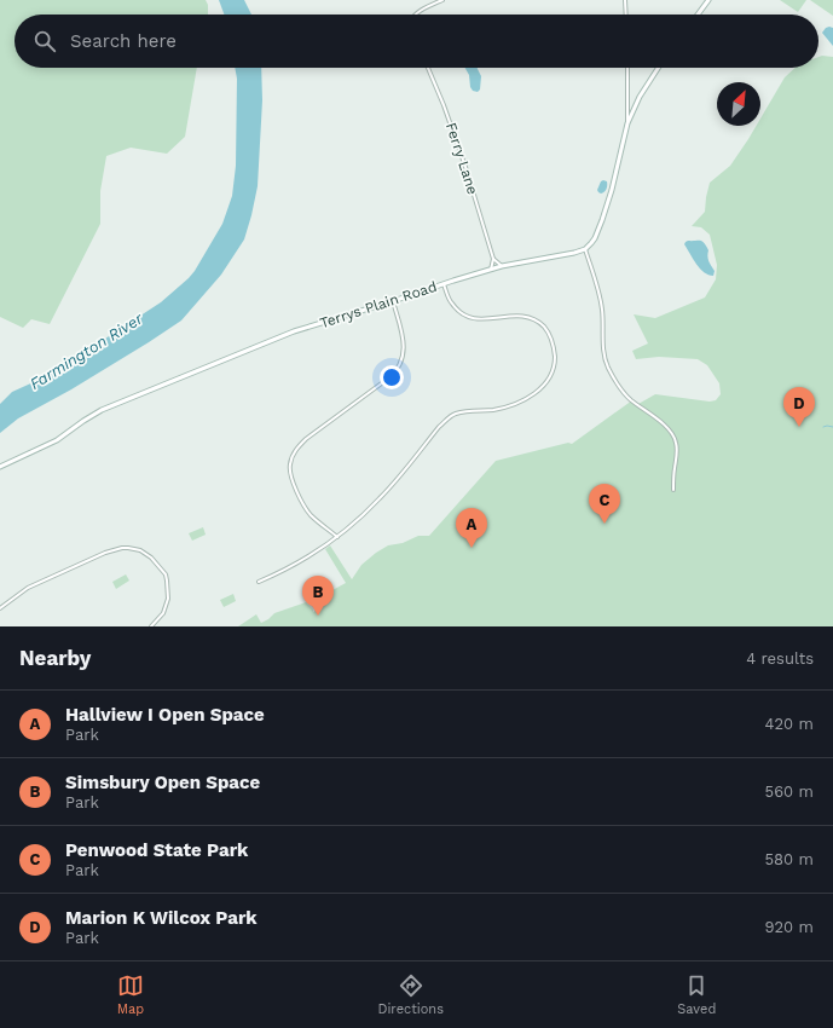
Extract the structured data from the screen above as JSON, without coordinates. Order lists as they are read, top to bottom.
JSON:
{
  "streets": {
    "street": ["Ferry Lane", "Terrys Plain Road"]
  },
  "crossings": [
    ["Ferry Lane", "Terrys Plain Road"]
  ],
  "water": ["Farmington River"],
  "north": "top right",
  "page": {
    "search": "Search here",
    "pins": [
      "D",
      "C",
      "A",
      "B"
    ],
    "heading": ["Nearby", "4 results"],
    "list": [
      {
        "mark": "A",
        "name": "Hallview I Open Space",
        "note": "Park",
        "value": "420 m"
      },
      {
        "mark": "B",
        "name": "Simsbury Open Space",
        "note": "Park",
        "value": "560 m"
      },
      {
        "mark": "C",
        "name": "Penwood State Park",
        "note": "Park",
        "value": "580 m"
      },
      {
        "mark": "D",
        "name": "Marion K Wilcox Park",
        "note": "Park",
        "value": "920 m"
      }
    ],
    "nav": ["Map", "Directions", "Saved"]
  }
}
